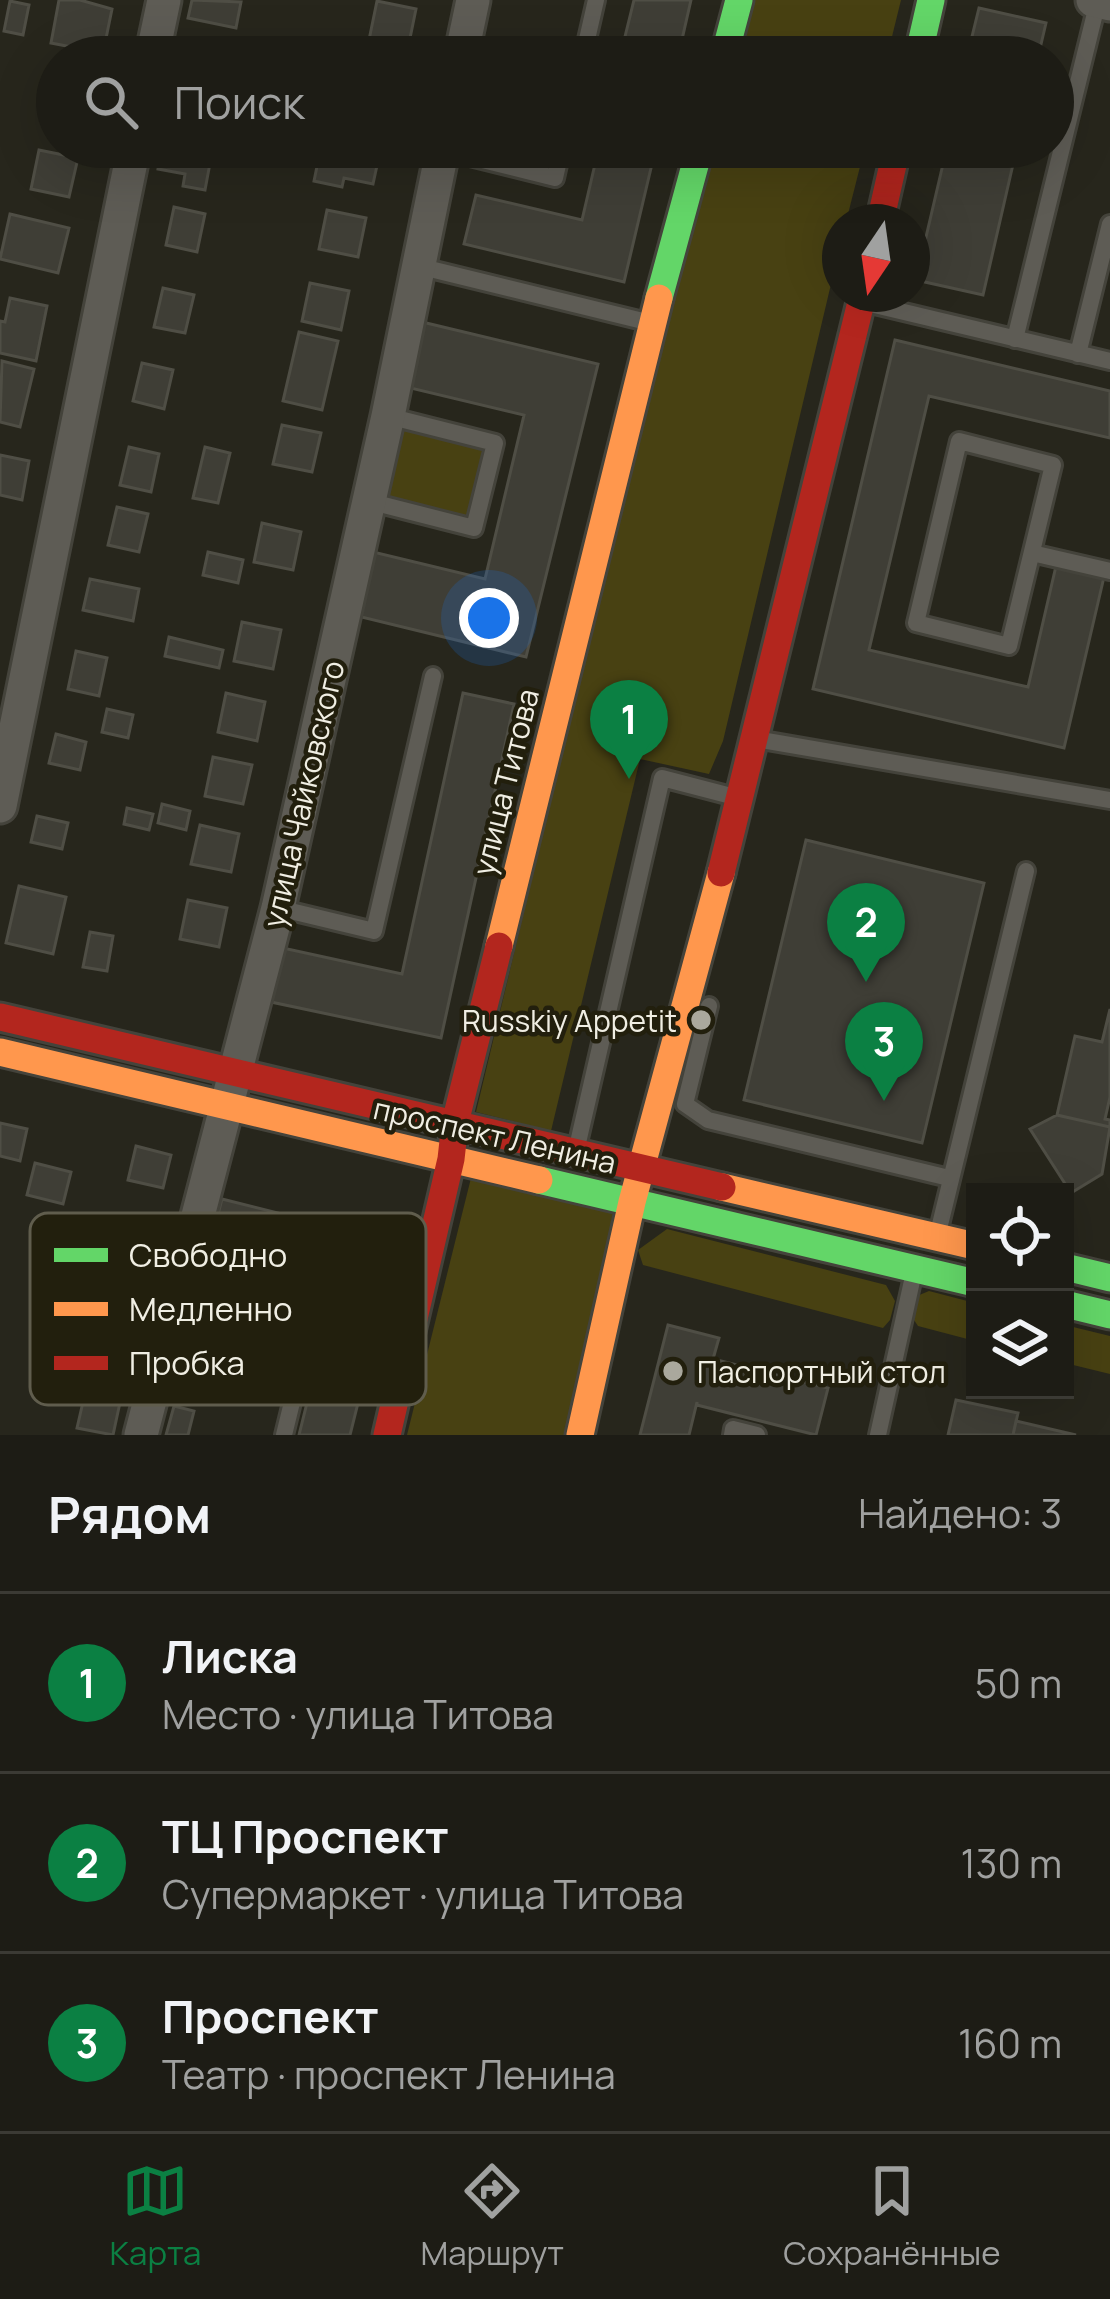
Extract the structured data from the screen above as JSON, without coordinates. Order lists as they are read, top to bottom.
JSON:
{
  "streets": {
    "street": ["улица Титова", "улица Чайковского", "проспект Ленина"]
  },
  "crossings": [
    ["улица Титова", "проспект Ленина"],
    ["улица Чайковского", "проспект Ленина"]
  ],
  "places": ["Russkiy Appetit", "Паспортный стол"],
  "legend": ["Свободно", "Медленно", "Пробка"],
  "north": "bottom",
  "page": {
    "search": "Поиск",
    "pins": ["1", "2", "3"],
    "heading": ["Рядом", "Найдено: 3"],
    "list": [
      {
        "mark": "1",
        "name": "Лиска",
        "note": "Место · улица Титова",
        "value": "50 m"
      },
      {
        "mark": "2",
        "name": "ТЦ Проспект",
        "note": "Супермаркет · улица Титова",
        "value": "130 m"
      },
      {
        "mark": "3",
        "name": "Проспект",
        "note": "Театр · проспект Ленина",
        "value": "160 m"
      }
    ],
    "nav": ["Карта", "Маршрут", "Сохранённые"]
  }
}
